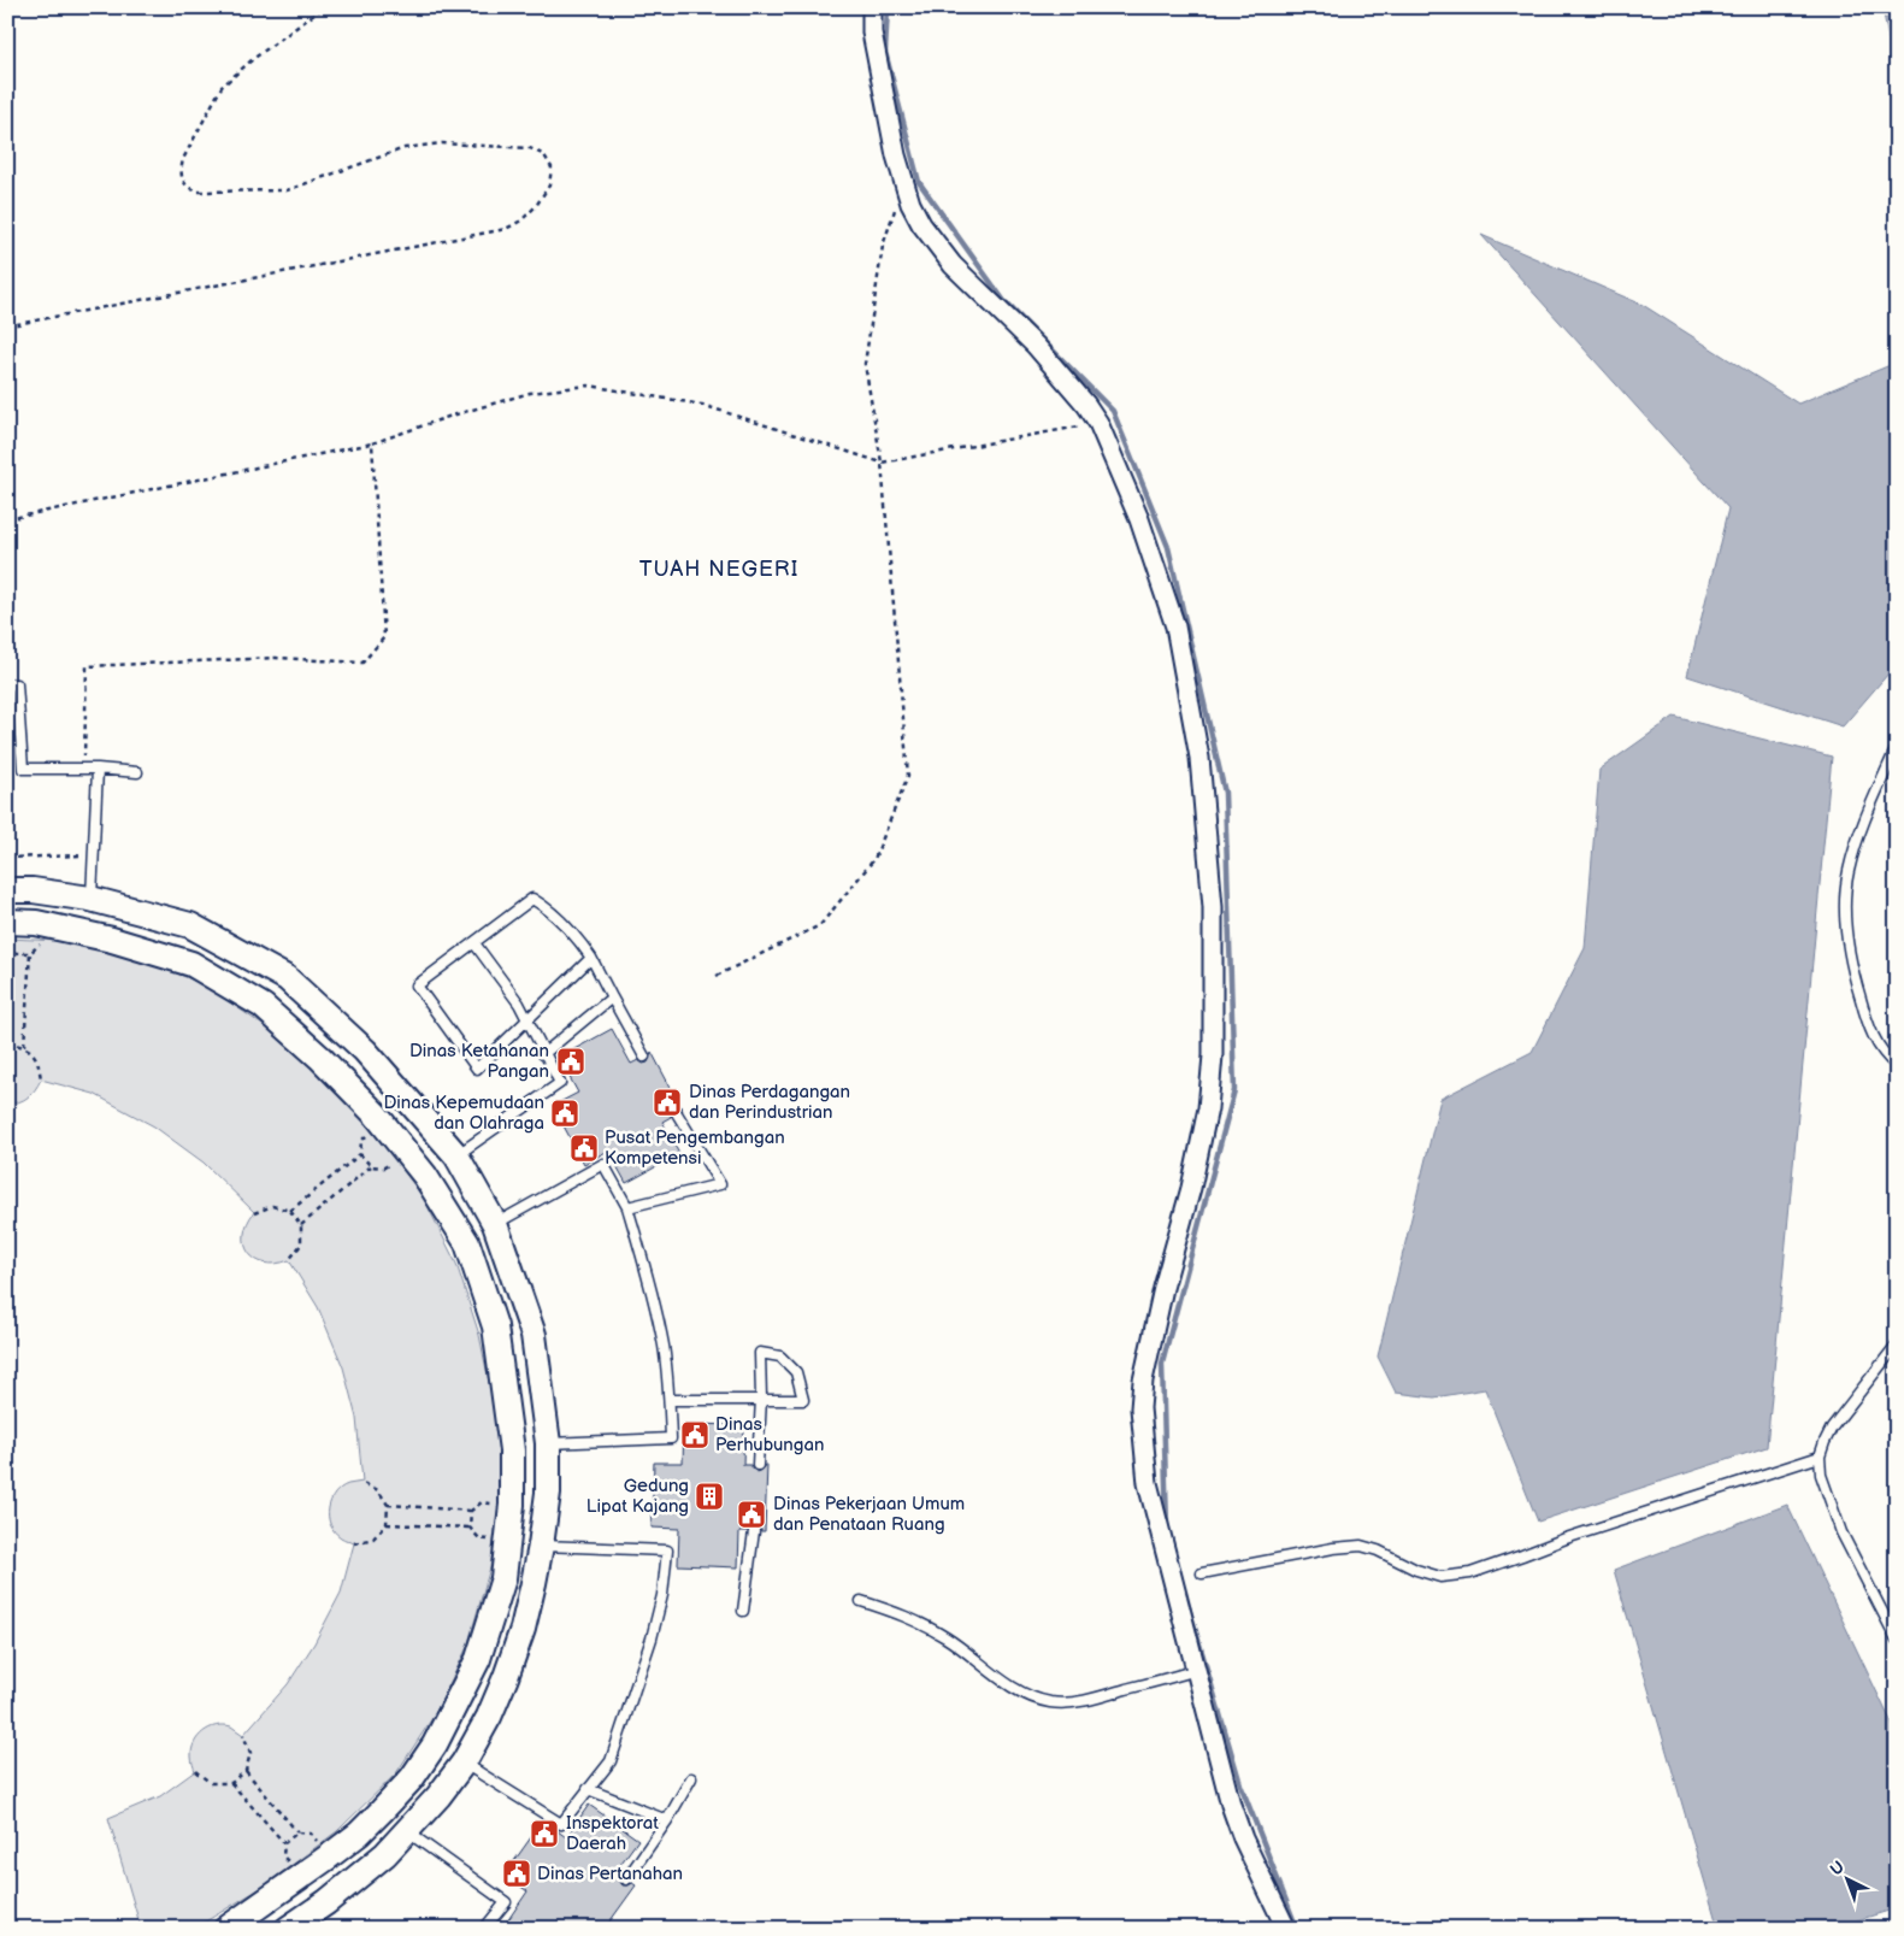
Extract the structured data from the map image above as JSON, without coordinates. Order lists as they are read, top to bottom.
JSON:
{
  "districts": ["TUAH NEGERI"],
  "places": {
    "public building": [
      "Dinas Ketahanan Pangan",
      "Dinas Perdagangan dan Perindustrian",
      "Dinas Kepemudaan dan Olahraga",
      "Pusat Pengembangan Kompetensi",
      "Dinas Perhubungan",
      "Dinas Pekerjaan Umum dan Penataan Ruang",
      "Inspektorat Daerah",
      "Dinas Pertanahan"
    ],
    "building": ["Gedung Lipat Kajang"]
  },
  "north": "top left"
}
